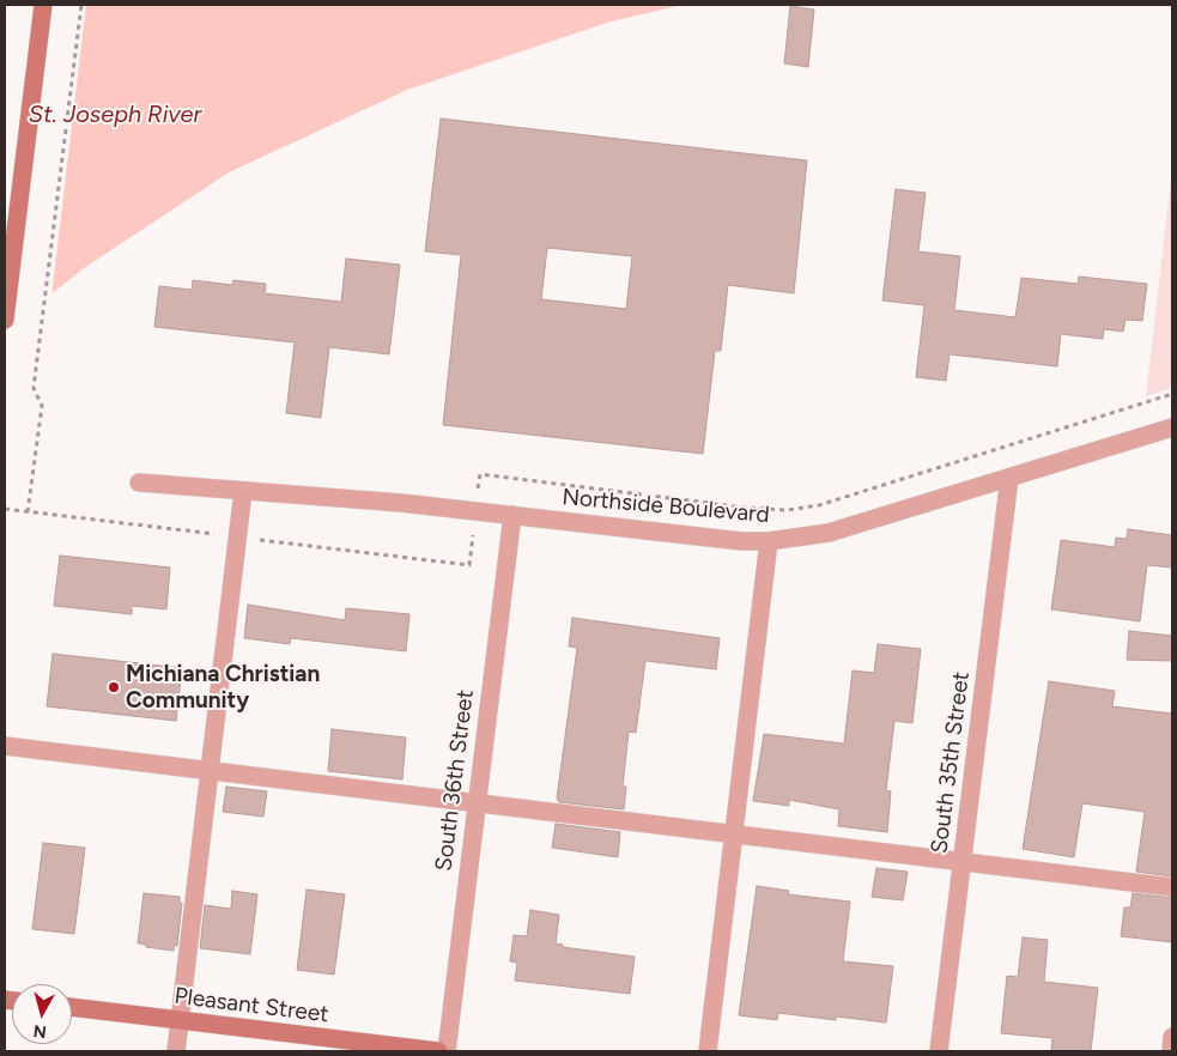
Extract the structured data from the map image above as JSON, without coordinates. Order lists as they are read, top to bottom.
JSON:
{
  "streets": {
    "street": [
      "Northside Boulevard",
      "South 35th Street",
      "South 36th Street",
      "Pleasant Street"
    ]
  },
  "crossings": [
    ["Northside Boulevard", "South 35th Street"],
    ["Northside Boulevard", "South 36th Street"]
  ],
  "water": ["St. Joseph River"],
  "places": ["Michiana Christian Community"],
  "north": "bottom"
}
